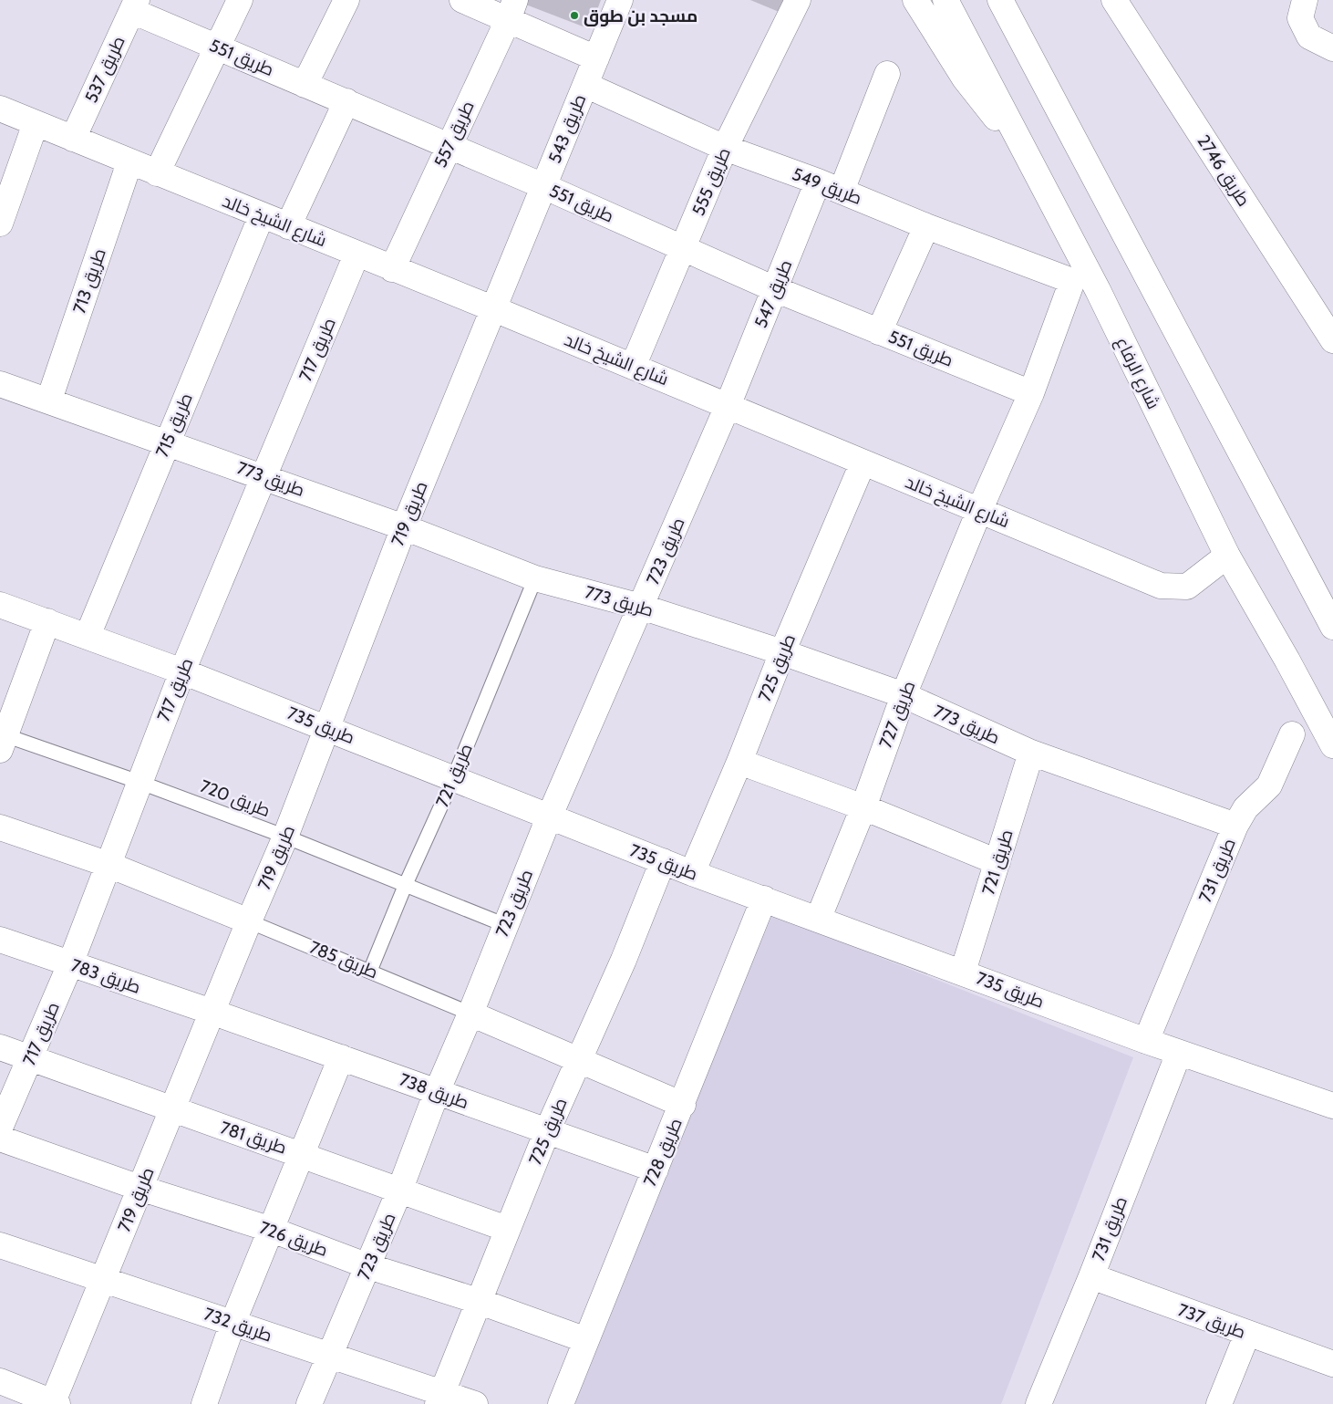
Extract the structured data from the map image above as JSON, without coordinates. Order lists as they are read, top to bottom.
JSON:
{
  "streets": {
    "street": [
      "طريق 551",
      "طريق 537",
      "طريق 543",
      "طريق 557",
      "طريق 2746",
      "طريق 555",
      "طريق 549",
      "شارع الشيخ خالد",
      "طريق 713",
      "طريق 547",
      "طريق 717",
      "شارع الرفاع",
      "طريق 715",
      "طريق 773",
      "طريق 719",
      "طريق 723",
      "طريق 725",
      "طريق 727",
      "طريق 735",
      "طريق 721",
      "طريق 731",
      "طريق 785",
      "طريق 783",
      "طريق 738",
      "طريق 781",
      "طريق 728",
      "طريق 726",
      "طريق 737",
      "طريق 732"
    ],
    "lane": ["طريق 720"]
  },
  "crossings": [
    ["طريق 551", "طريق 537"],
    ["طريق 551", "طريق 543"],
    ["طريق 551", "طريق 557"],
    ["طريق 551", "طريق 555"],
    ["طريق 551", "طريق 547"],
    ["طريق 551", "طريق 727"],
    ["طريق 537", "شارع الشيخ خالد"],
    ["طريق 543", "طريق 549"],
    ["طريق 543", "شارع الشيخ خالد"],
    ["طريق 543", "طريق 719"],
    ["طريق 557", "شارع الشيخ خالد"],
    ["طريق 555", "طريق 549"],
    ["طريق 555", "شارع الشيخ خالد"],
    ["طريق 549", "طريق 547"],
    ["طريق 549", "طريق 727"],
    ["شارع الشيخ خالد", "طريق 713"],
    ["شارع الشيخ خالد", "طريق 547"],
    ["شارع الشيخ خالد", "طريق 717"],
    ["شارع الشيخ خالد", "شارع الرفاع"],
    ["شارع الشيخ خالد", "طريق 715"],
    ["شارع الشيخ خالد", "طريق 719"],
    ["شارع الشيخ خالد", "طريق 723"],
    ["شارع الشيخ خالد", "طريق 725"],
    ["شارع الشيخ خالد", "طريق 727"],
    ["طريق 713", "طريق 773"],
    ["طريق 547", "طريق 723"],
    ["طريق 717", "طريق 773"],
    ["طريق 717", "طريق 735"],
    ["طريق 717", "طريق 720"],
    ["طريق 717", "طريق 785"],
    ["طريق 717", "طريق 783"],
    ["طريق 717", "طريق 781"],
    ["طريق 715", "طريق 773"],
    ["طريق 715", "طريق 735"],
    ["طريق 773", "طريق 719"],
    ["طريق 773", "طريق 723"],
    ["طريق 773", "طريق 725"],
    ["طريق 773", "طريق 727"],
    ["طريق 773", "طريق 721"],
    ["طريق 773", "طريق 731"],
    ["طريق 719", "طريق 735"],
    ["طريق 719", "طريق 720"],
    ["طريق 719", "طريق 785"],
    ["طريق 719", "طريق 783"],
    ["طريق 719", "طريق 738"],
    ["طريق 719", "طريق 781"],
    ["طريق 719", "طريق 726"],
    ["طريق 719", "طريق 732"],
    ["طريق 723", "طريق 735"],
    ["طريق 723", "طريق 720"],
    ["طريق 723", "طريق 785"],
    ["طريق 723", "طريق 738"],
    ["طريق 723", "طريق 781"],
    ["طريق 723", "طريق 726"],
    ["طريق 723", "طريق 732"],
    ["طريق 725", "طريق 735"],
    ["طريق 725", "طريق 785"],
    ["طريق 725", "طريق 738"],
    ["طريق 725", "طريق 781"],
    ["طريق 725", "طريق 726"],
    ["طريق 725", "طريق 732"],
    ["طريق 727", "طريق 735"],
    ["طريق 735", "طريق 721"],
    ["طريق 735", "طريق 731"],
    ["طريق 735", "طريق 728"],
    ["طريق 721", "طريق 720"],
    ["طريق 721", "طريق 785"],
    ["طريق 731", "طريق 737"],
    ["طريق 785", "طريق 728"],
    ["طريق 783", "طريق 738"],
    ["طريق 738", "طريق 728"],
    ["طريق 728", "طريق 726"]
  ],
  "places": ["مسجد بن طوق"]
}
